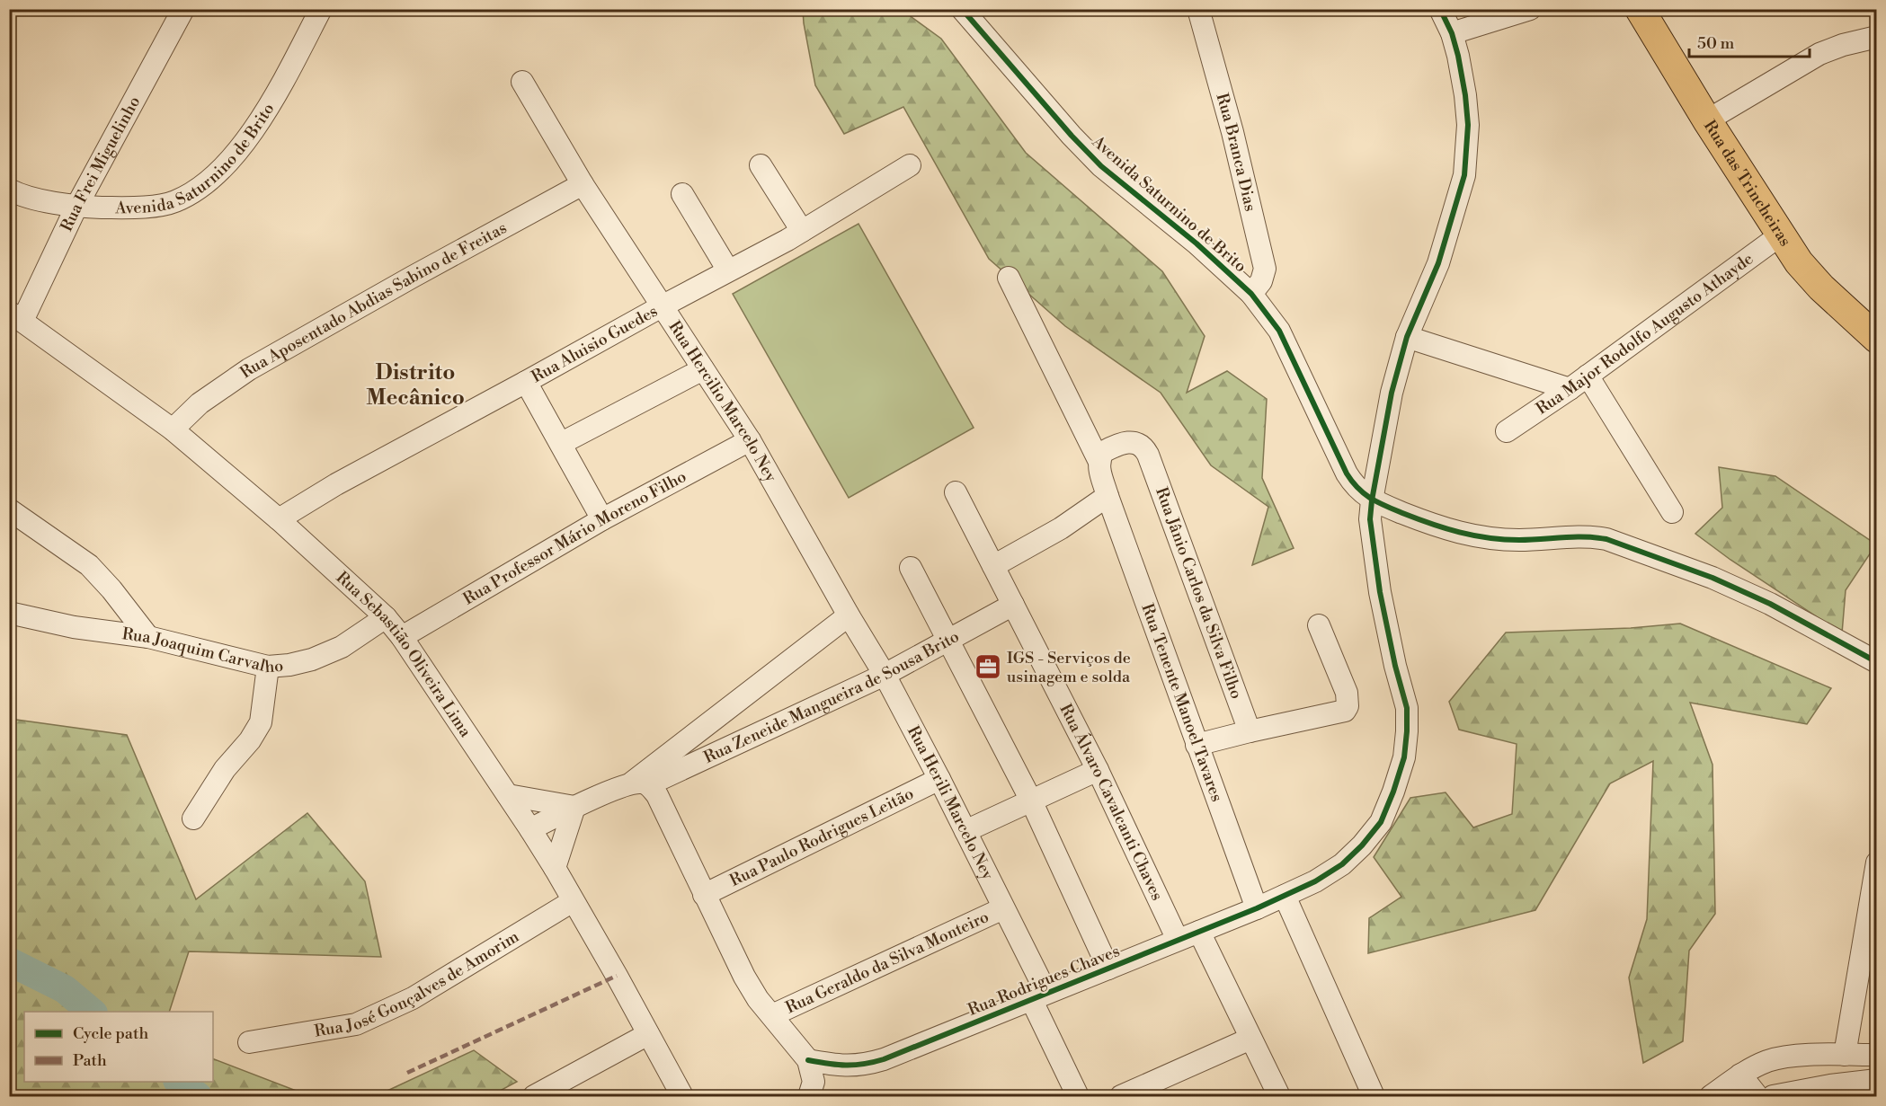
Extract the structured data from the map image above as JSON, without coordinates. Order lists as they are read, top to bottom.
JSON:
{
  "streets": {
    "main road": ["Rua das Trincheiras"],
    "street": [
      "Avenida Saturnino de Brito",
      "Rua Branca Dias",
      "Rua Frei Miguelinho",
      "Rua Aposentado Abdias Sabino de Freitas",
      "Rua Major Rodolfo Augusto Athayde",
      "Rua Aluisio Guedes",
      "Rua Hercilio Marcelo Ney",
      "Rua Professor Mário Moreno Filho",
      "Rua Jânio Carlos da Silva Filho",
      "Rua Joaquim Carvalho",
      "Rua Sebastião Oliveira Lima",
      "Rua Zeneide Mangueira de Sousa Brito",
      "Rua Tenente Manoel Tavares",
      "Rua Álvaro Cavalcanti Chaves",
      "Rua Herili Marcelo Ney",
      "Rua Paulo Rodrigues Leitão",
      "Rua Geraldo da Silva Monteiro",
      "Rua Rodrigues Chaves",
      "Rua José Gonçalves de Amorim"
    ]
  },
  "crossings": [
    ["Avenida Saturnino de Brito", "Rua Branca Dias"],
    ["Avenida Saturnino de Brito", "Rua Frei Miguelinho"],
    ["Avenida Saturnino de Brito", "Rua Rodrigues Chaves"],
    ["Rua Frei Miguelinho", "Rua Sebastião Oliveira Lima"],
    ["Rua das Trincheiras", "Rua Major Rodolfo Augusto Athayde"],
    ["Rua Aposentado Abdias Sabino de Freitas", "Rua Hercilio Marcelo Ney"],
    ["Rua Aposentado Abdias Sabino de Freitas", "Rua Sebastião Oliveira Lima"],
    ["Rua Aluisio Guedes", "Rua Hercilio Marcelo Ney"],
    ["Rua Aluisio Guedes", "Rua Sebastião Oliveira Lima"],
    ["Rua Hercilio Marcelo Ney", "Rua Professor Mário Moreno Filho"],
    ["Rua Hercilio Marcelo Ney", "Rua Herili Marcelo Ney"],
    ["Rua Professor Mário Moreno Filho", "Rua Sebastião Oliveira Lima"],
    ["Rua Jânio Carlos da Silva Filho", "Rua Tenente Manoel Tavares"],
    ["Rua Joaquim Carvalho", "Rua Sebastião Oliveira Lima"],
    ["Rua Sebastião Oliveira Lima", "Rua José Gonçalves de Amorim"],
    ["Rua Zeneide Mangueira de Sousa Brito", "Rua Álvaro Cavalcanti Chaves"],
    ["Rua Zeneide Mangueira de Sousa Brito", "Rua Herili Marcelo Ney"],
    ["Rua Tenente Manoel Tavares", "Rua Rodrigues Chaves"],
    ["Rua Álvaro Cavalcanti Chaves", "Rua Rodrigues Chaves"],
    ["Rua Herili Marcelo Ney", "Rua Paulo Rodrigues Leitão"],
    ["Rua Herili Marcelo Ney", "Rua Geraldo da Silva Monteiro"],
    ["Rua Herili Marcelo Ney", "Rua Rodrigues Chaves"]
  ],
  "districts": ["Distrito Mecânico"],
  "places": {
    "office": ["IGS - Serviços de usinagem e solda"]
  },
  "legend": ["Cycle path", "Path"],
  "scale_bar": "50 m"
}
